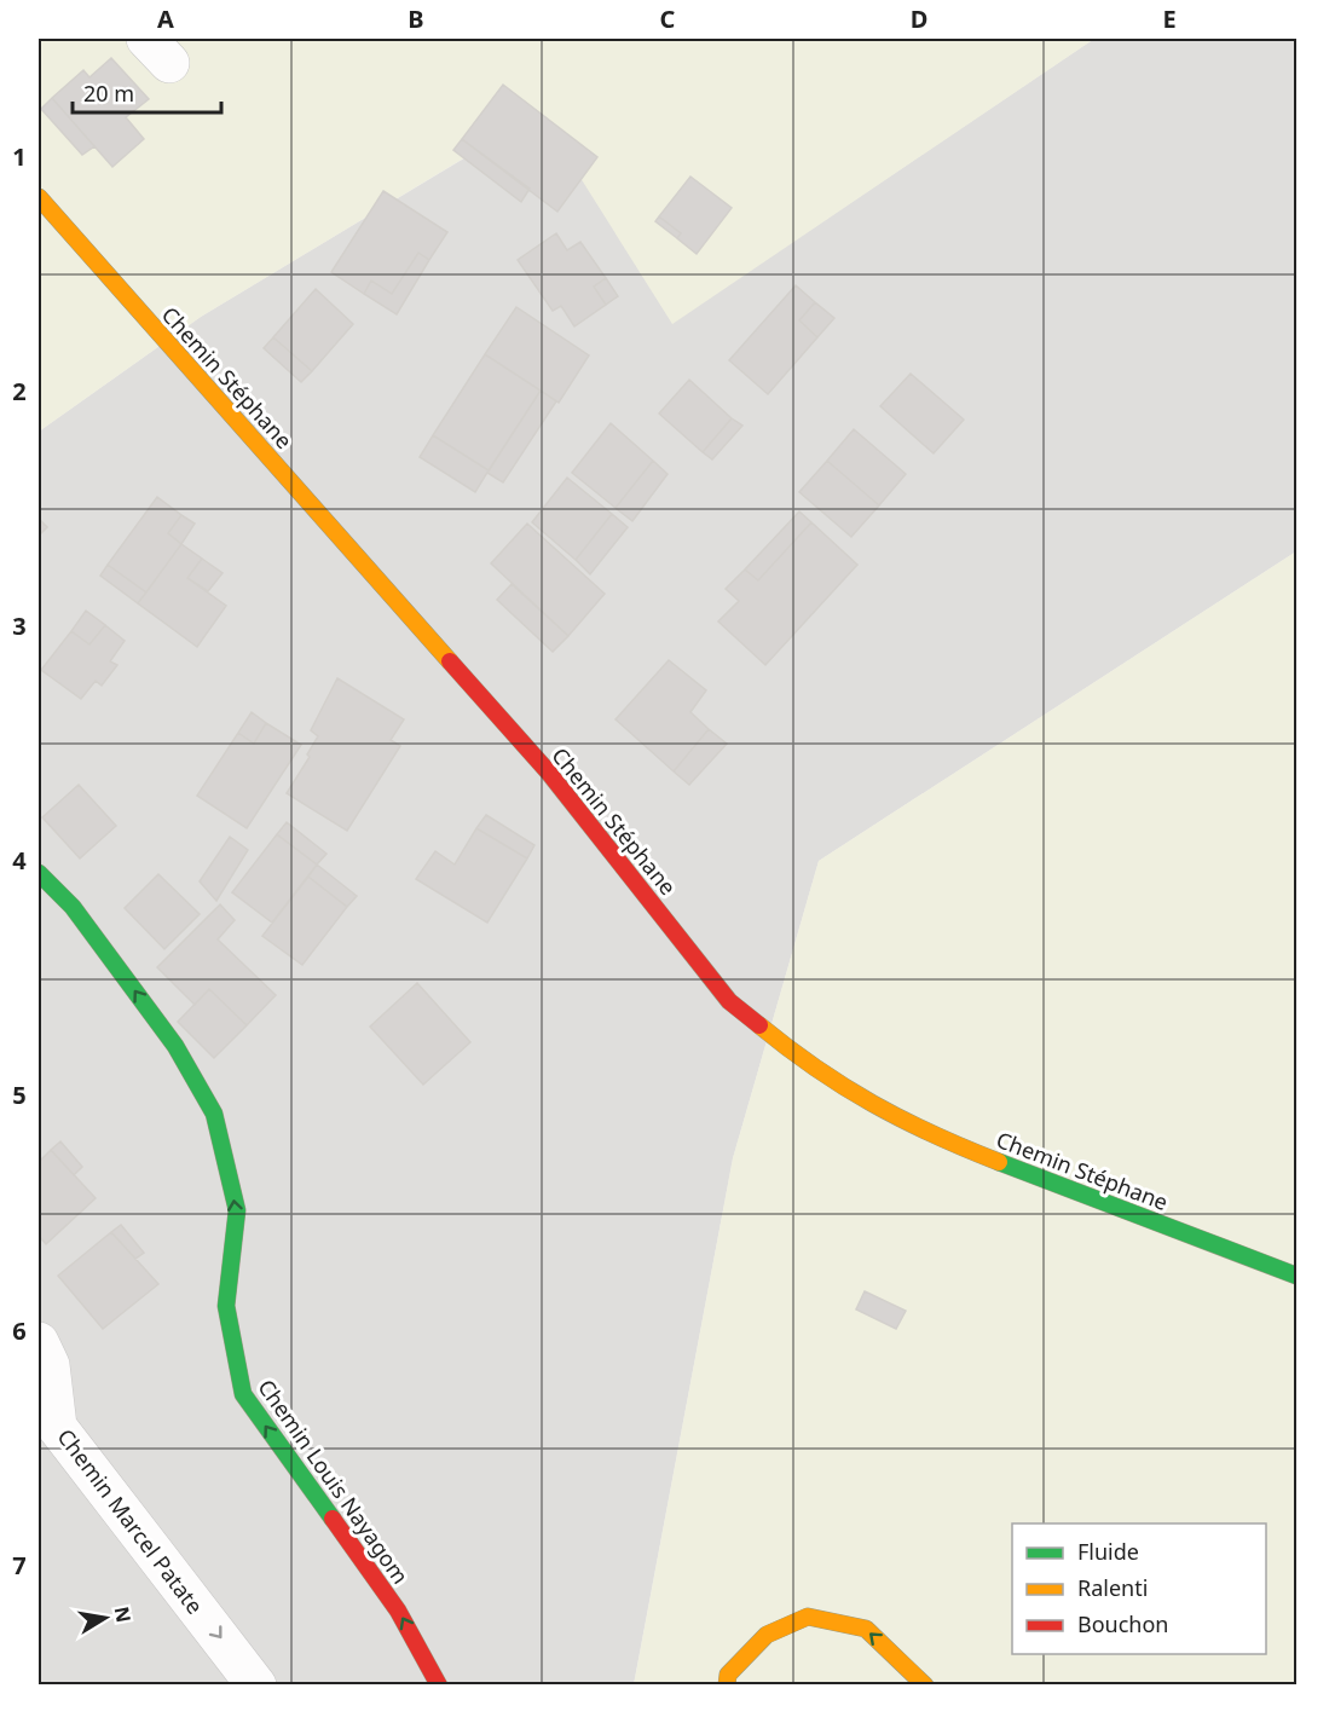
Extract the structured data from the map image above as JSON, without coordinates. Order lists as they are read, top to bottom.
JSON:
{
  "streets": {
    "main road": ["Chemin Stéphane", "Chemin Louis Nayagom"],
    "street": ["Chemin Marcel Patate"]
  },
  "one_way": ["Chemin Louis Nayagom", "Chemin Marcel Patate"],
  "legend": ["Fluide", "Ralenti", "Bouchon"],
  "scale_bar": "20 m",
  "north": "right",
  "grid": {
    "columns": [
      "A",
      "B",
      "C",
      "D",
      "E"
    ],
    "rows": [
      "1",
      "2",
      "3",
      "4",
      "5",
      "6",
      "7"
    ]
  }
}
